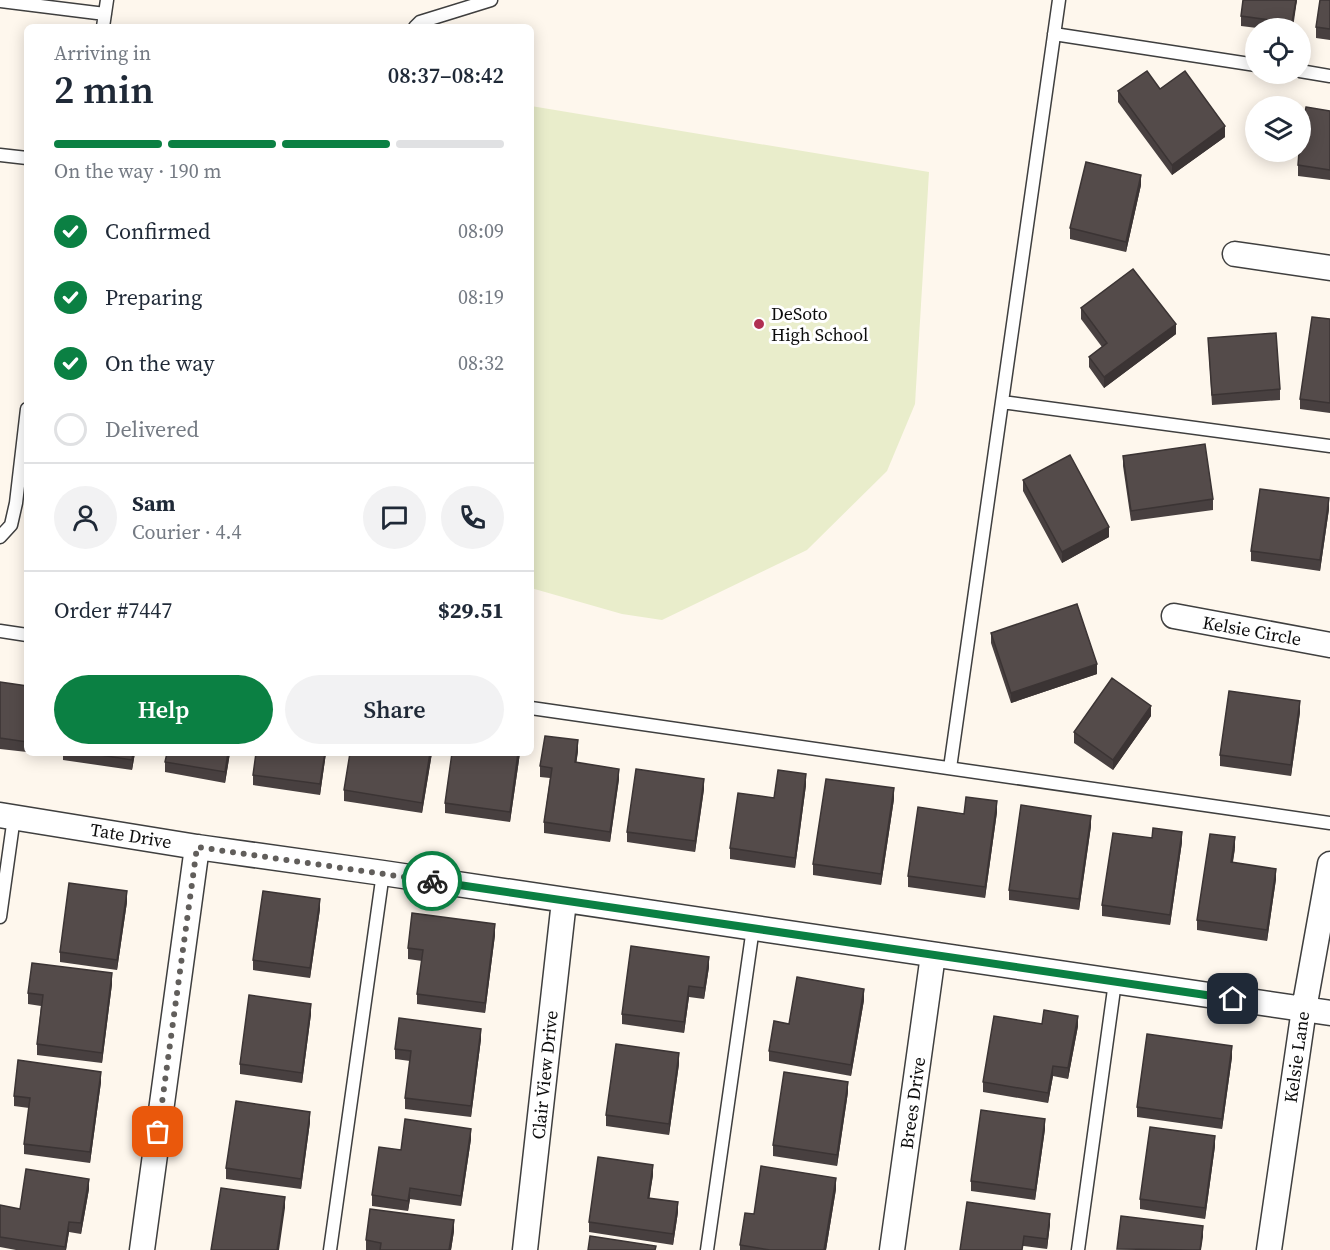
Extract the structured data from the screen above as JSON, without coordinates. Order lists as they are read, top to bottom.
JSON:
{
  "streets": {
    "street": [
      "Kelsie Circle",
      "Tate Drive",
      "Kelsie Lane",
      "Clair View Drive",
      "Brees Drive"
    ]
  },
  "crossings": [
    ["Tate Drive", "Kelsie Lane"],
    ["Tate Drive", "Clair View Drive"],
    ["Tate Drive", "Brees Drive"]
  ],
  "places": ["DeSoto High School"],
  "page": {
    "heading": ["2 min", "Arriving in", "08:37–08:42"],
    "panel": [
      "Sam",
      "Courier · 4.4",
      "Order #7447",
      "$29.51"
    ],
    "bar": "On the way · 190 m",
    "list": [
      ["Confirmed", "08:09"],
      ["Preparing", "08:19"],
      ["On the way", "08:32"],
      "Delivered"
    ],
    "buttons": ["Help", "Share"]
  }
}
